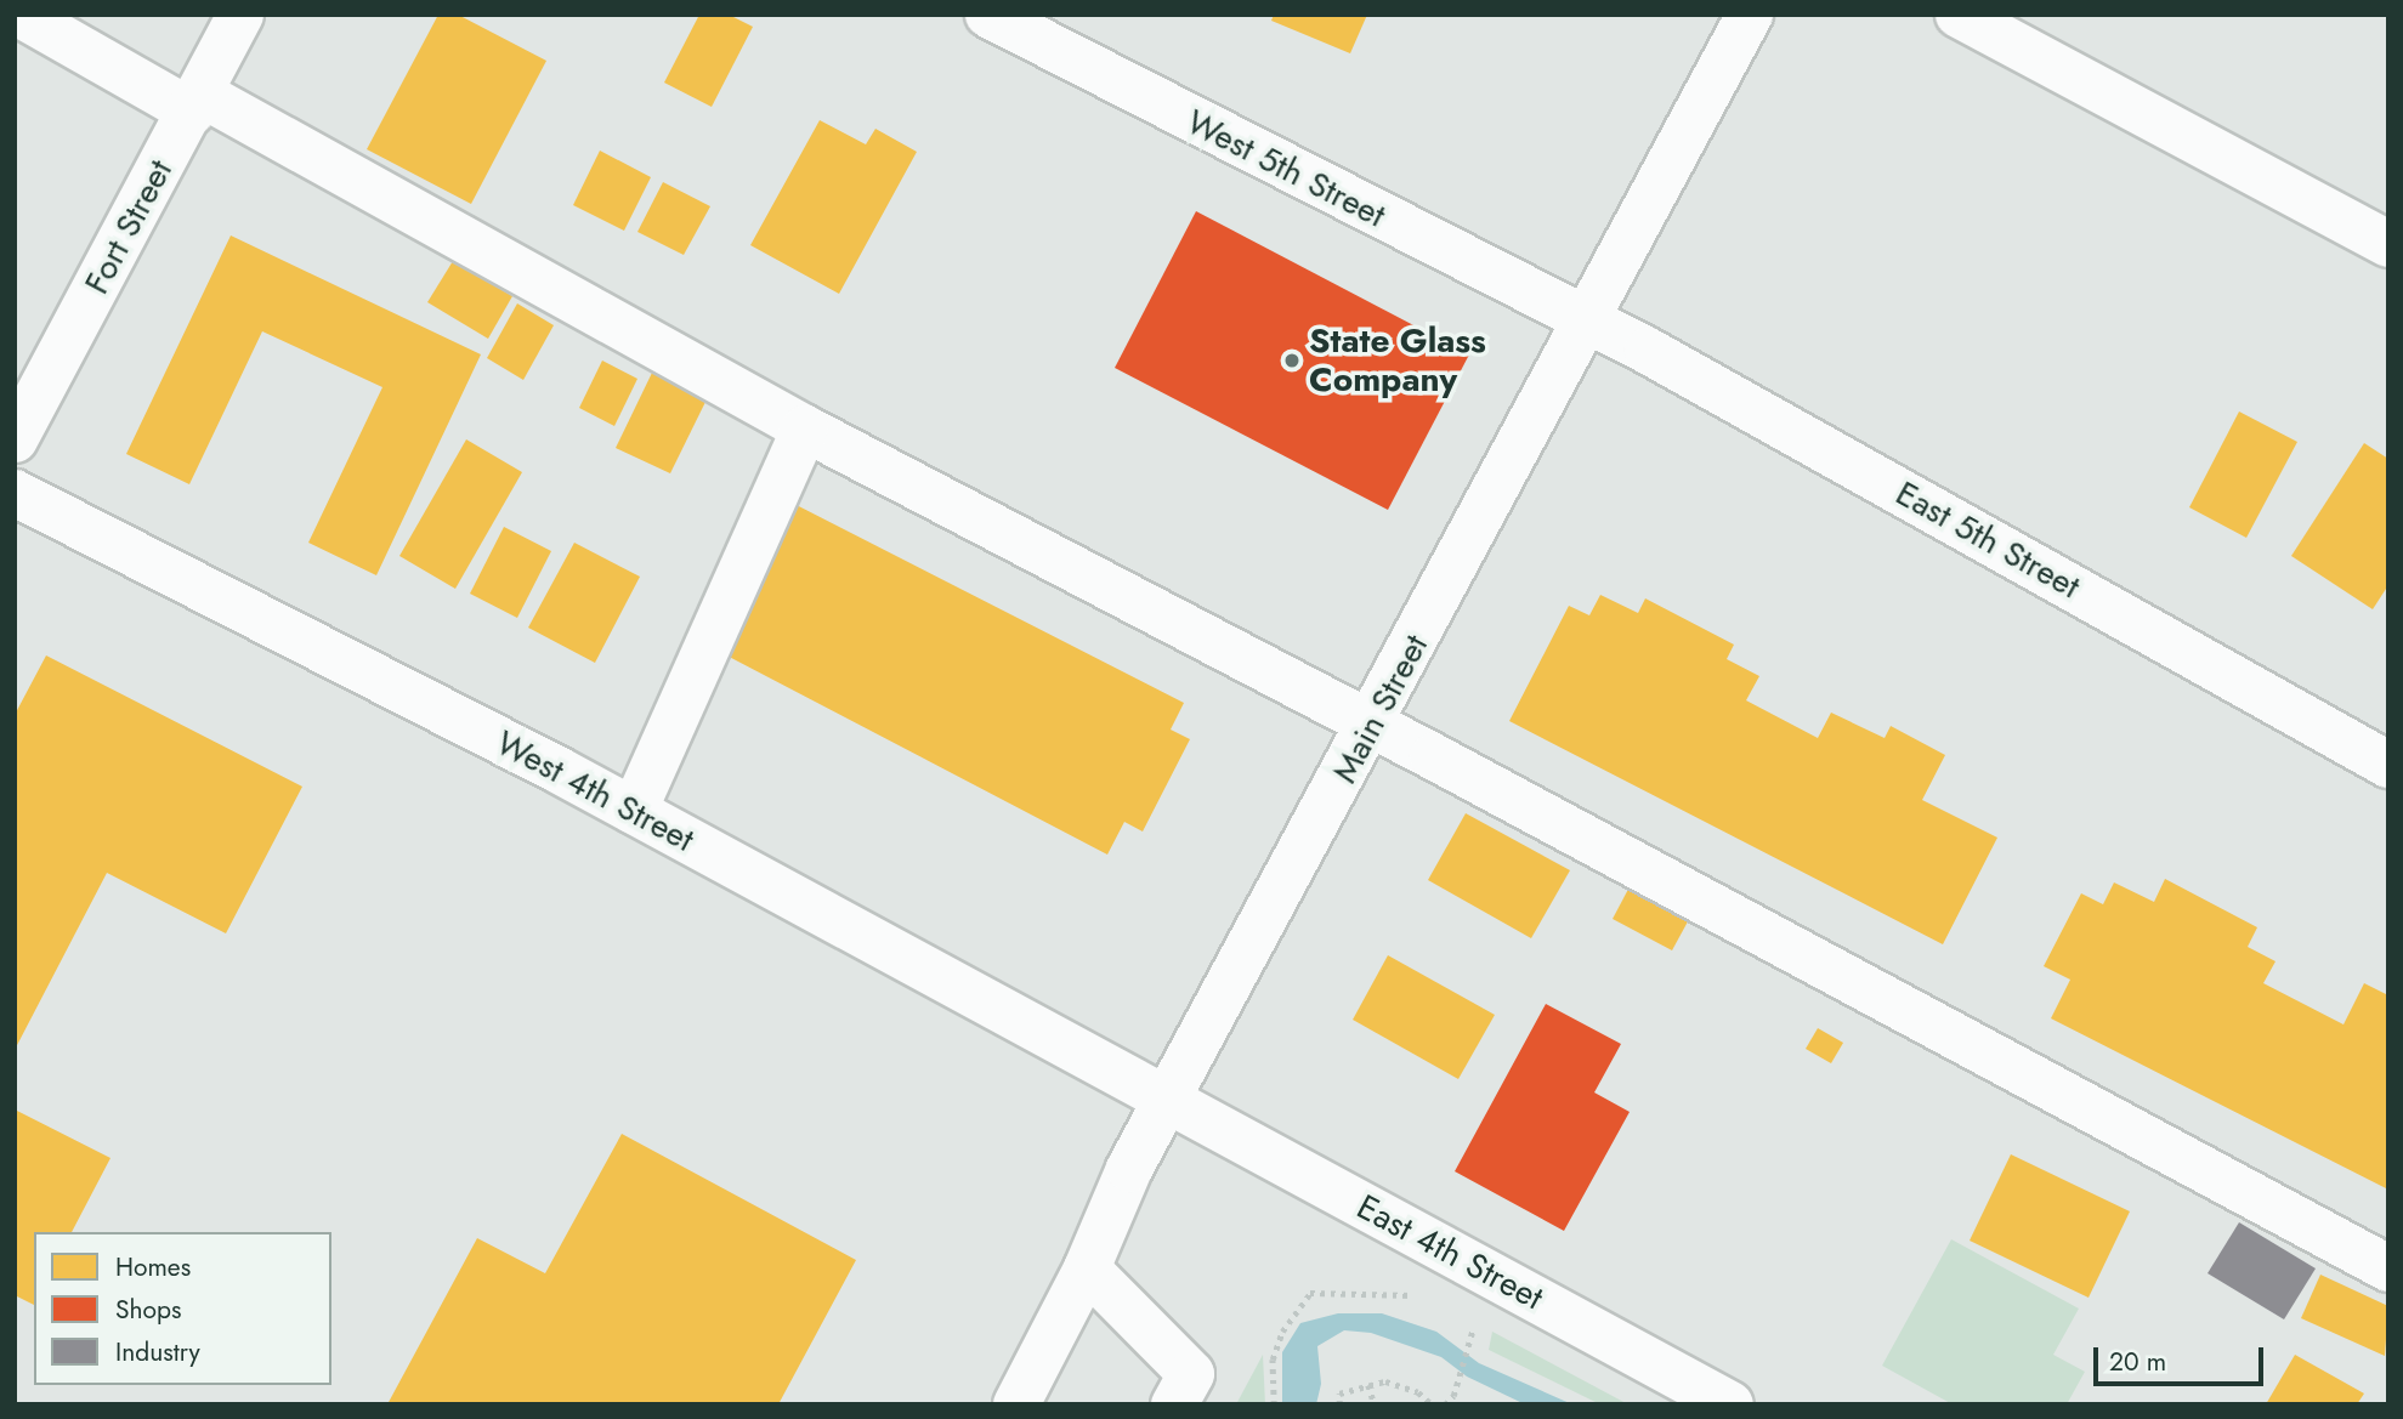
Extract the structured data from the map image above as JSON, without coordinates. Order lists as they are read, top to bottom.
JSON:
{
  "streets": {
    "street": [
      "West 5th Street",
      "Fort Street",
      "East 5th Street",
      "Main Street",
      "West 4th Street",
      "East 4th Street"
    ]
  },
  "crossings": [
    ["West 5th Street", "East 5th Street"],
    ["West 5th Street", "Main Street"],
    ["East 5th Street", "Main Street"],
    ["Main Street", "West 4th Street"],
    ["Main Street", "East 4th Street"],
    ["West 4th Street", "East 4th Street"]
  ],
  "places": ["State Glass Company"],
  "legend": ["Homes", "Shops", "Industry"],
  "scale_bar": "20 m"
}
